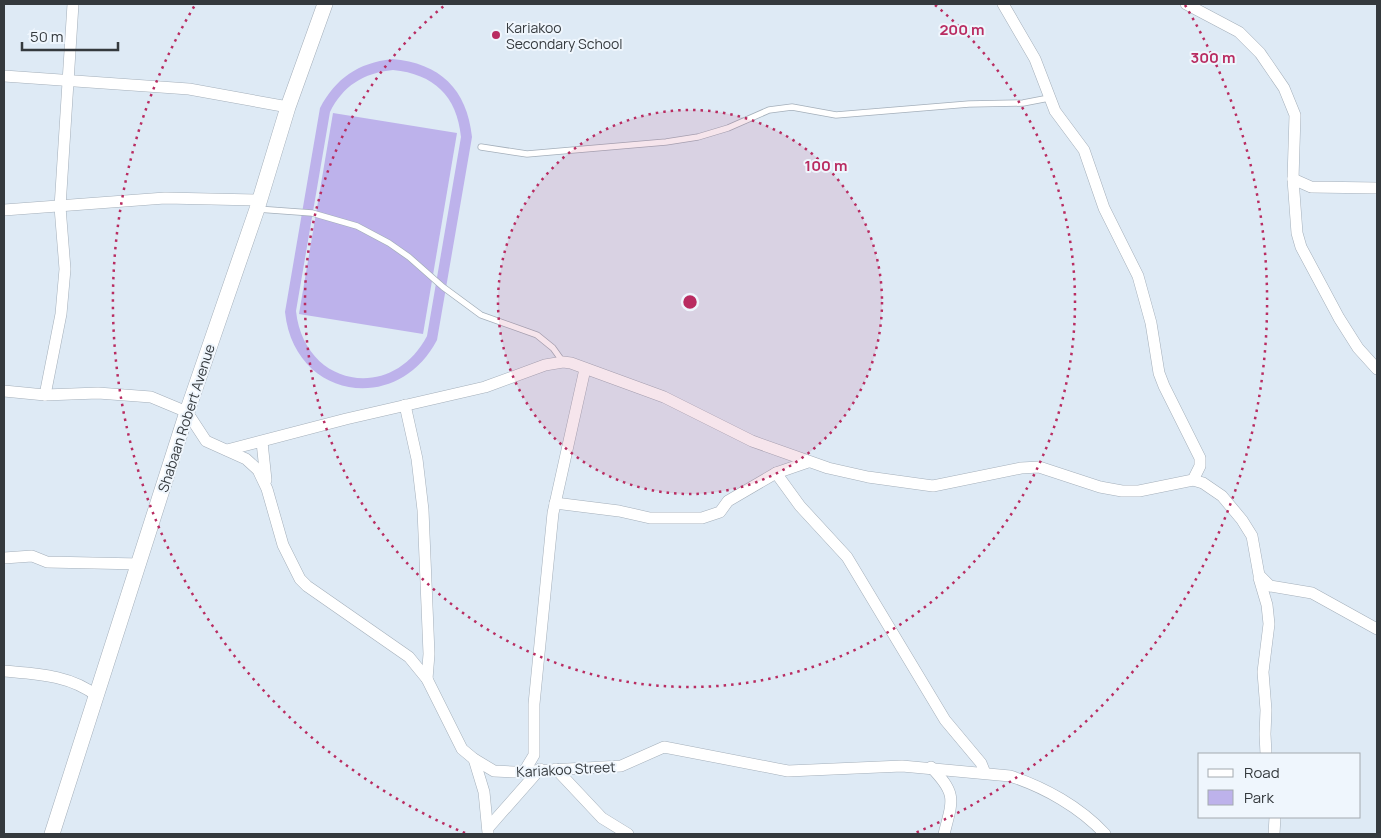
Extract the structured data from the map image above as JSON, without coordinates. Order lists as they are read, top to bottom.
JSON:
{
  "streets": {
    "street": ["Shabaan Robert Avenue", "Kariakoo Street"]
  },
  "crossings": [
    ["Shabaan Robert Avenue", "Kariakoo Street"]
  ],
  "places": ["Kariakoo Secondary School"],
  "legend": ["Road", "Park"],
  "scale_bar": "50 m",
  "rings": ["200 m", "300 m", "100 m"]
}
